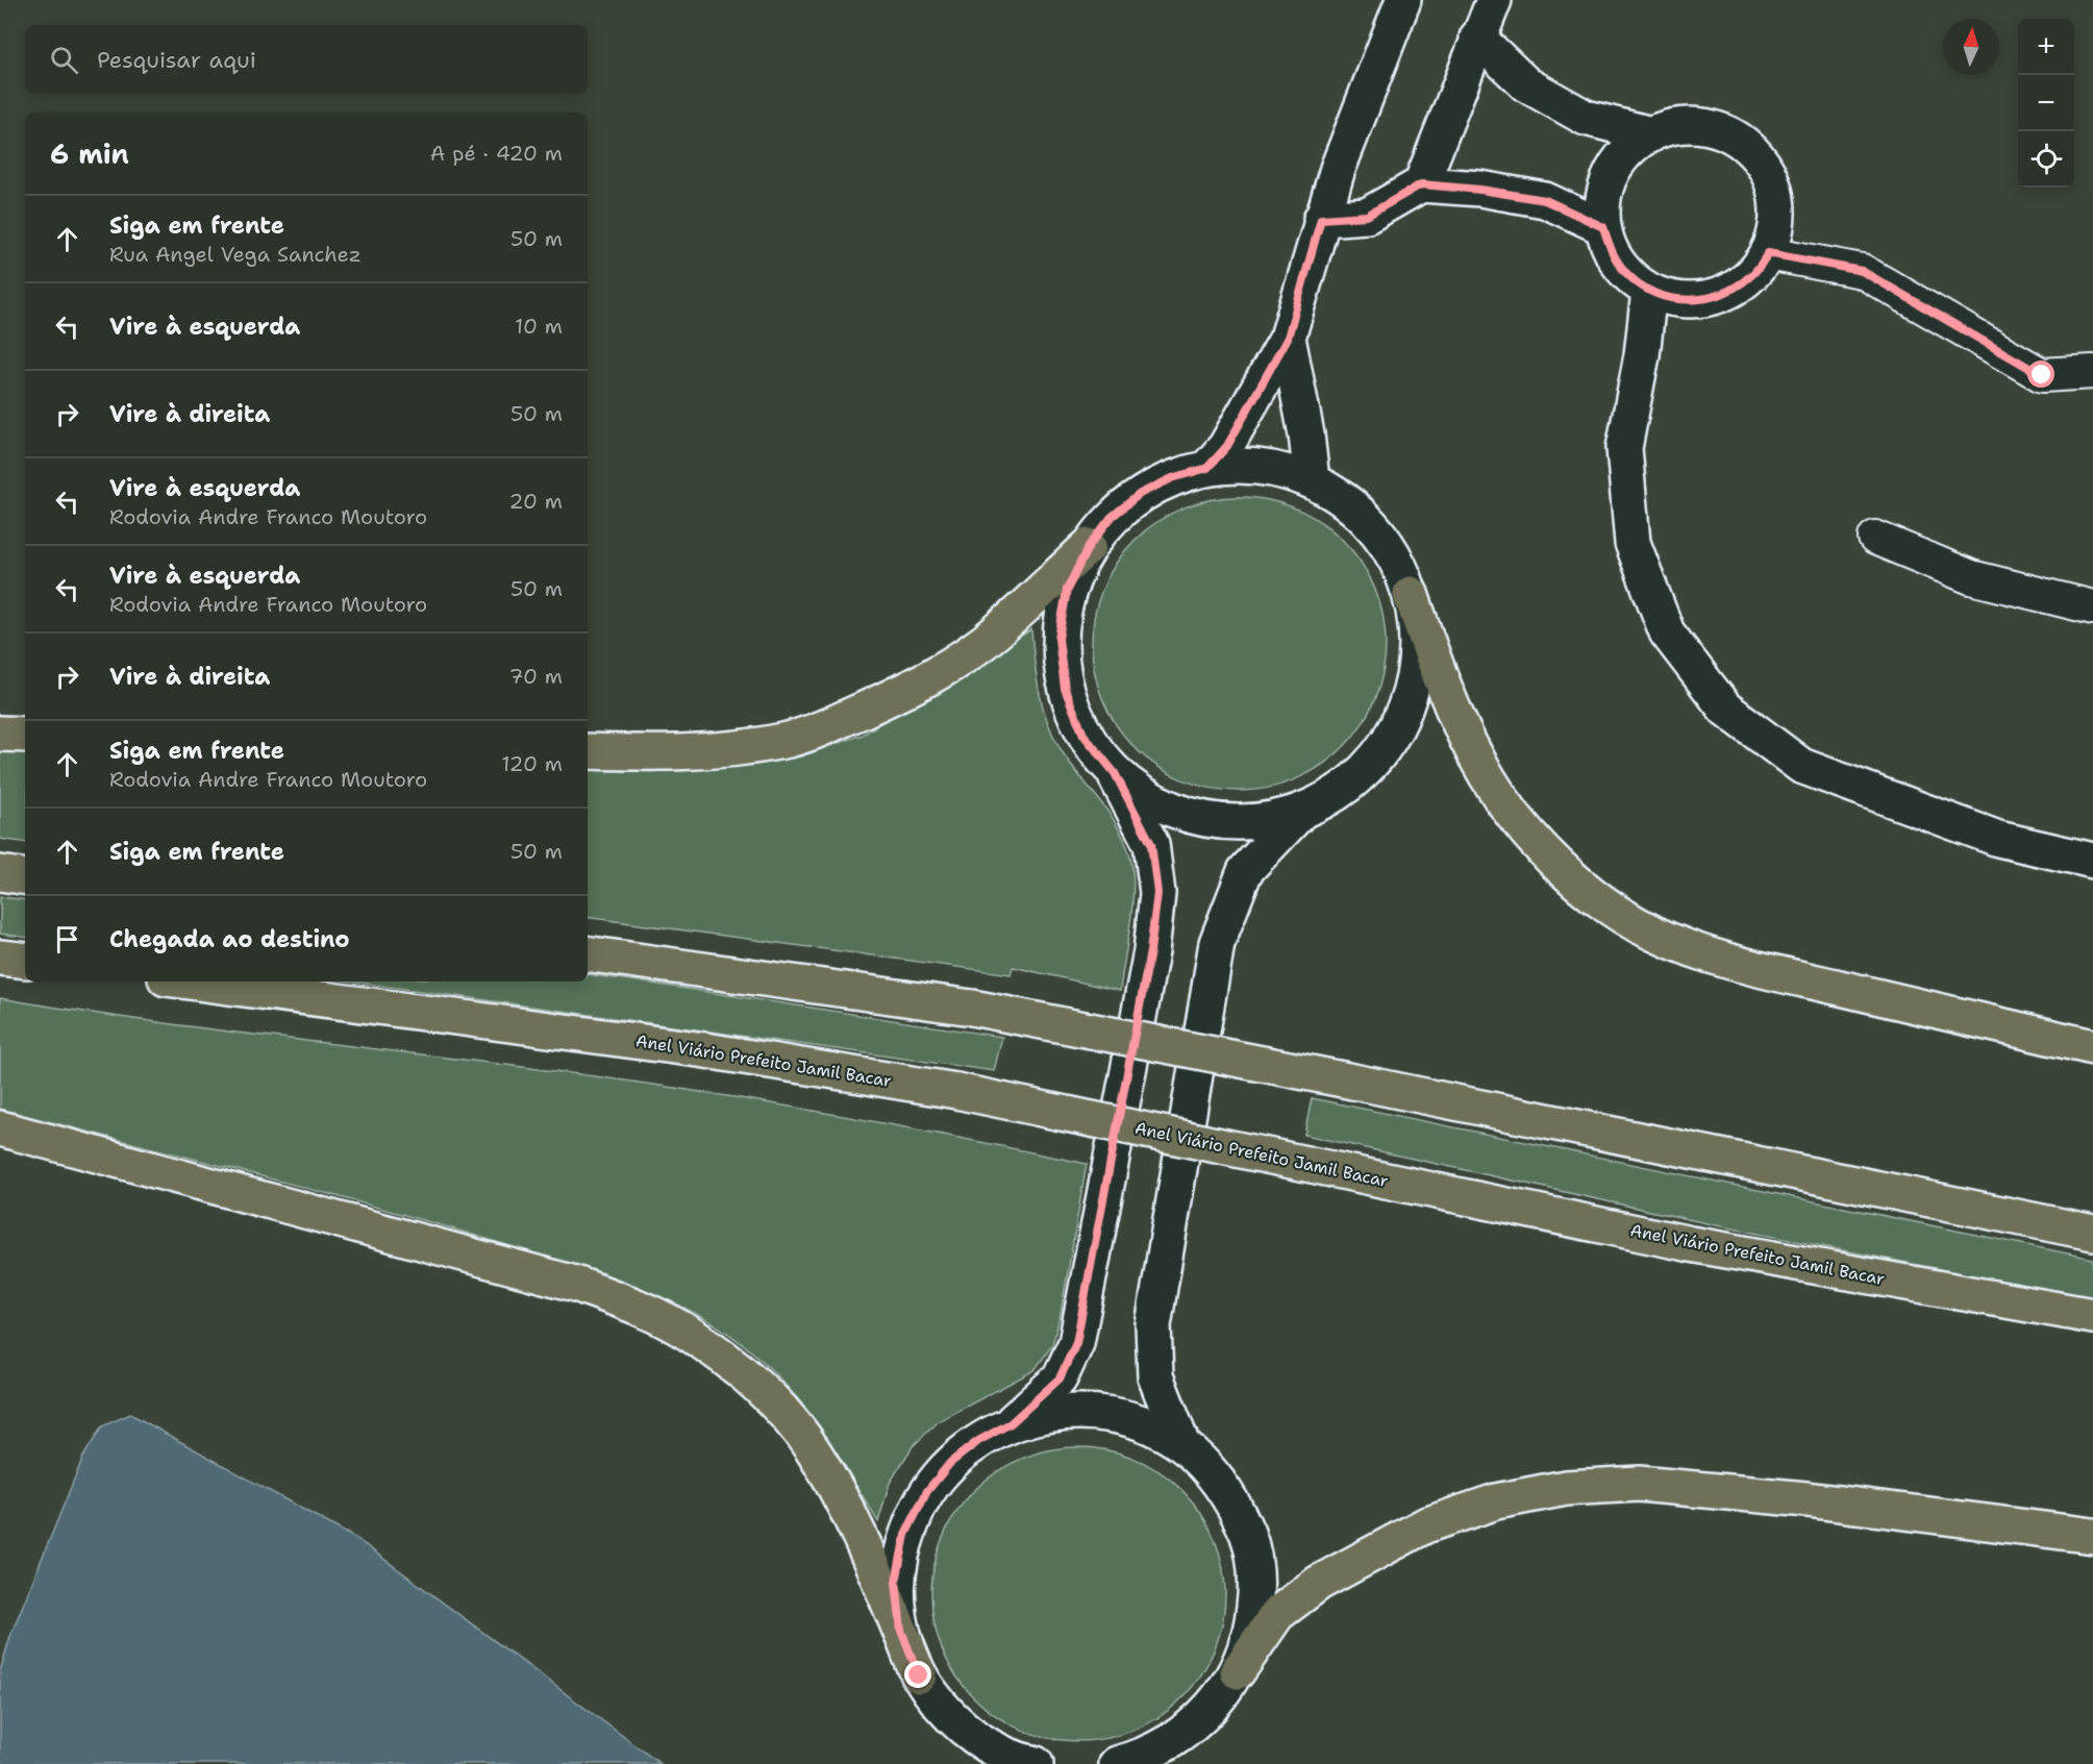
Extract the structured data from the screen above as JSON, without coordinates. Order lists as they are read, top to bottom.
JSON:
{
  "streets": {
    "highway": ["Anel Viário Prefeito Jamil Bacar"]
  },
  "north": "top",
  "page": {
    "map_buttons": ["+", "−"],
    "search": "Pesquisar aqui",
    "heading": ["6 min", "A pé · 420 m"],
    "list": [
      ["Siga em frente", "Rua Angel Vega Sanchez", "50 m"],
      ["Vire à esquerda", "10 m"],
      ["Vire à direita", "50 m"],
      ["Vire à esquerda", "Rodovia Andre Franco Moutoro", "20 m"],
      ["Vire à esquerda", "Rodovia Andre Franco Moutoro", "50 m"],
      ["Vire à direita", "70 m"],
      ["Siga em frente", "Rodovia Andre Franco Moutoro", "120 m"],
      ["Siga em frente", "50 m"],
      "Chegada ao destino"
    ]
  }
}
